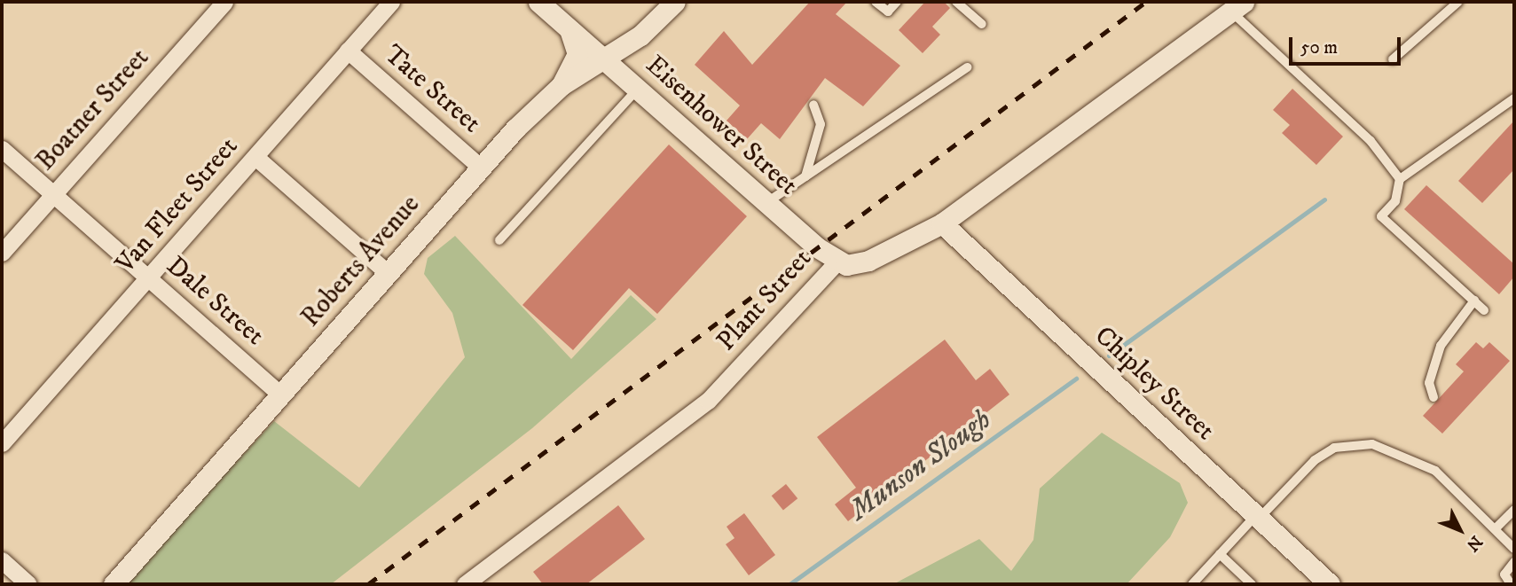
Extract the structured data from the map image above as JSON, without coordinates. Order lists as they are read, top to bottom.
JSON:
{
  "streets": {
    "street": [
      "Tate Street",
      "Boatner Street",
      "Eisenhower Street",
      "Van Fleet Street",
      "Roberts Avenue",
      "Plant Street",
      "Dale Street",
      "Chipley Street"
    ]
  },
  "crossings": [
    ["Tate Street", "Van Fleet Street"],
    ["Tate Street", "Roberts Avenue"],
    ["Boatner Street", "Dale Street"],
    ["Eisenhower Street", "Roberts Avenue"],
    ["Eisenhower Street", "Plant Street"],
    ["Van Fleet Street", "Dale Street"],
    ["Roberts Avenue", "Dale Street"],
    ["Plant Street", "Chipley Street"]
  ],
  "water": ["Munson Slough"],
  "scale_bar": "50 m",
  "north": "bottom right"
}
